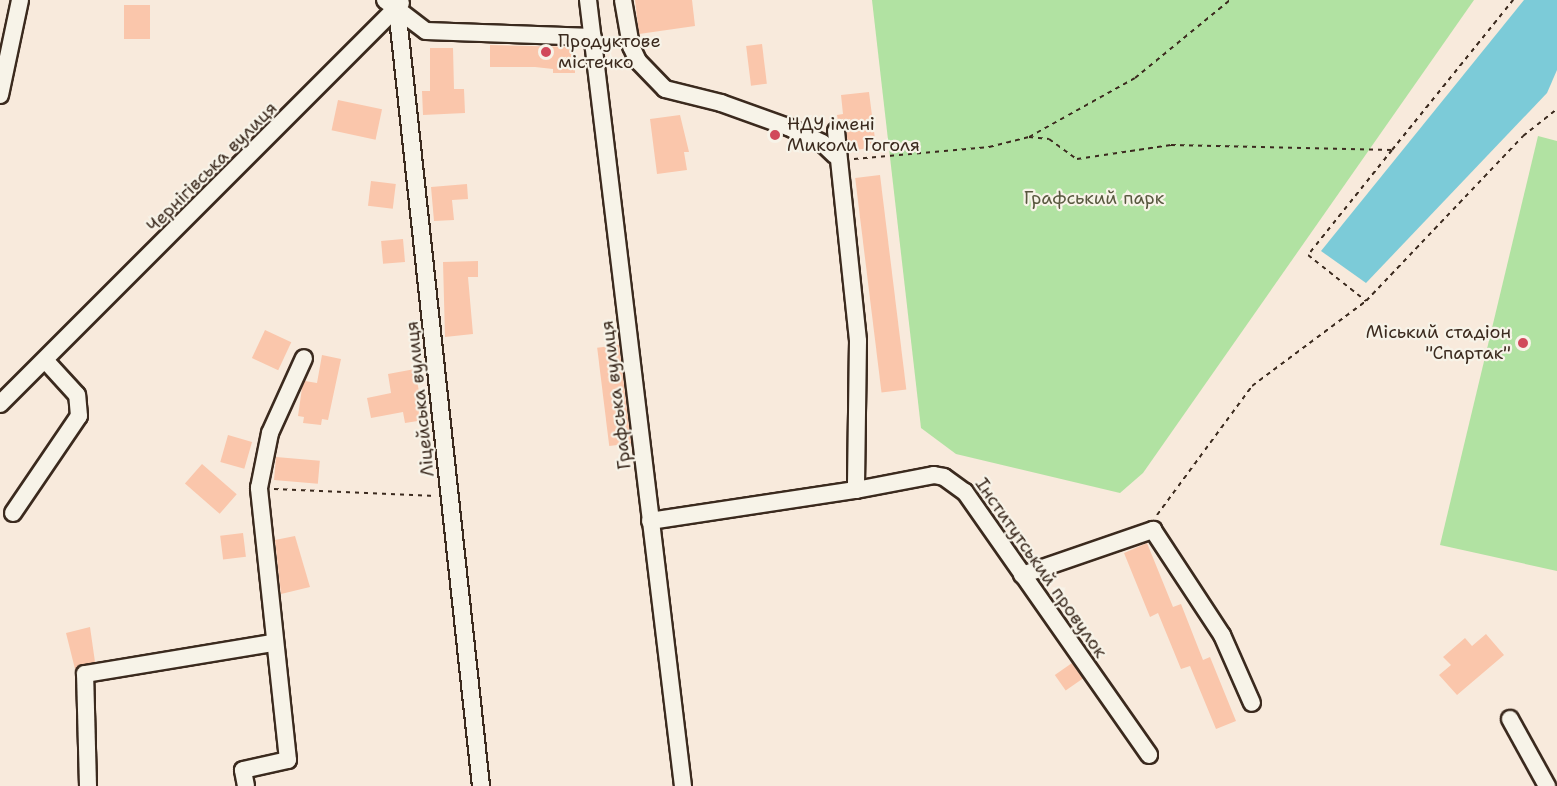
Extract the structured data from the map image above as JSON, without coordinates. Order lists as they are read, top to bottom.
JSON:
{
  "streets": {
    "street": [
      "Чернігівська вулиця",
      "Графська вулиця",
      "Ліцейська вулиця",
      "Інститутський провулок"
    ]
  },
  "crossings": [
    ["Чернігівська вулиця", "Ліцейська вулиця"],
    ["Графська вулиця", "Інститутський провулок"]
  ],
  "parks": ["Графський парк"],
  "places": ["Продуктове містечко", "НДУ імені Миколи Гоголя", "Міський стадіон \"Спартак\""]
}
